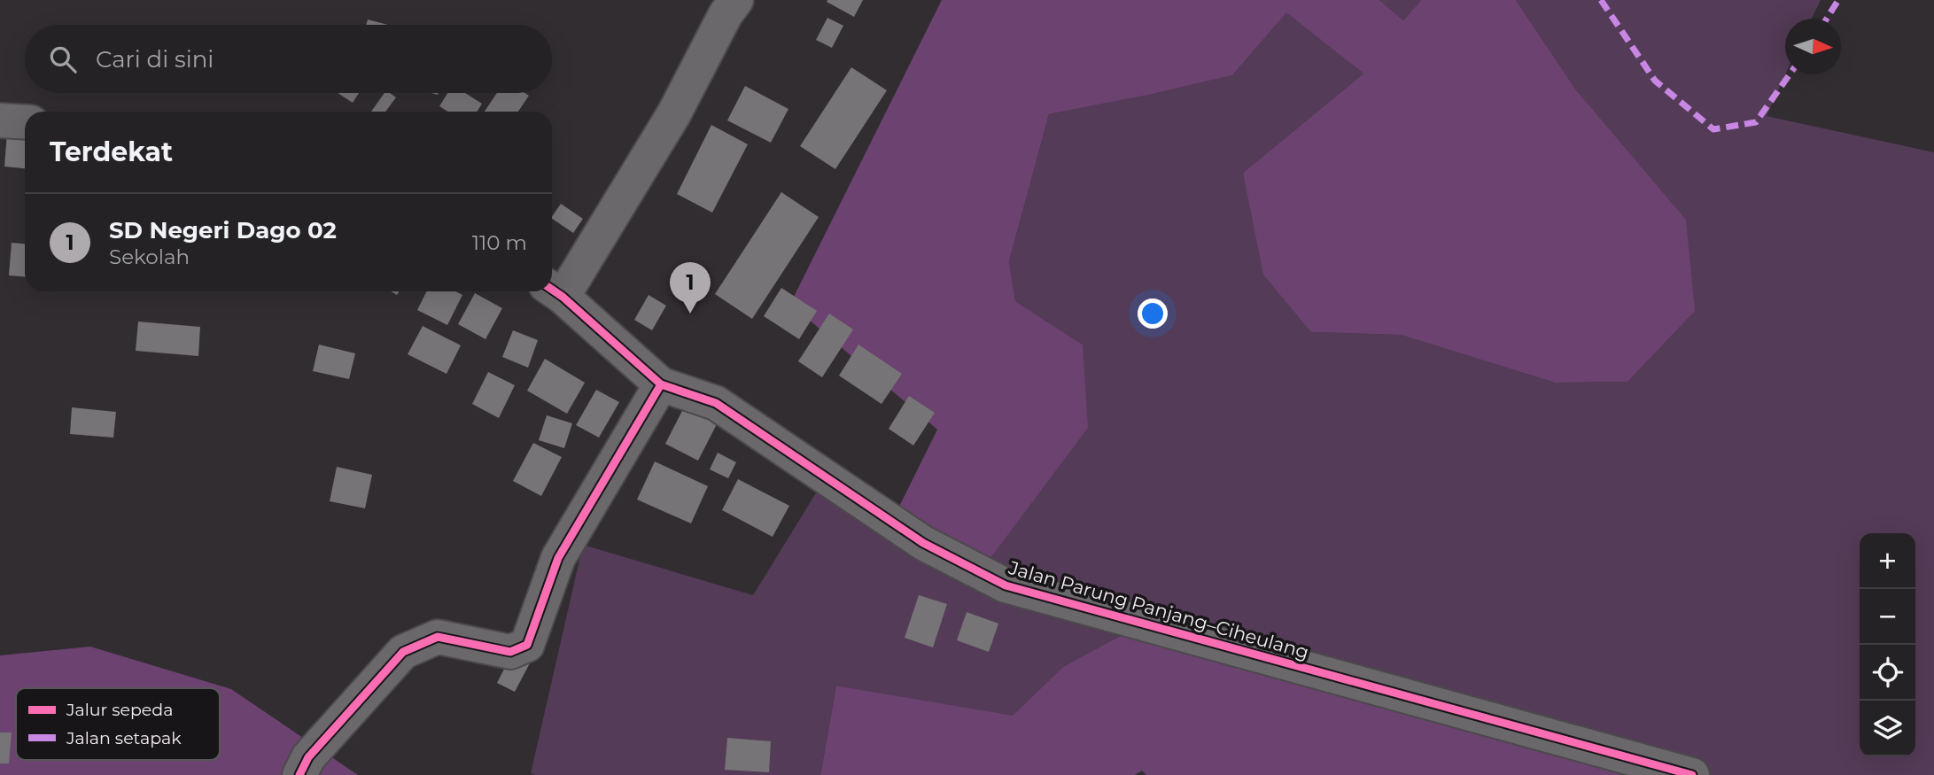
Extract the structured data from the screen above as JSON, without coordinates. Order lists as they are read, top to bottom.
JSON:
{
  "streets": {
    "street": ["Jalan Parung Panjang–Ciheulang"]
  },
  "legend": ["Jalur sepeda", "Jalan setapak"],
  "north": "right",
  "page": {
    "search": "Cari di sini",
    "heading": "Terdekat",
    "list": [
      {
        "mark": "1",
        "name": "SD Negeri Dago 02",
        "note": "Sekolah",
        "value": "110 m"
      }
    ],
    "pins": "1",
    "map_buttons": ["+", "−"]
  }
}
